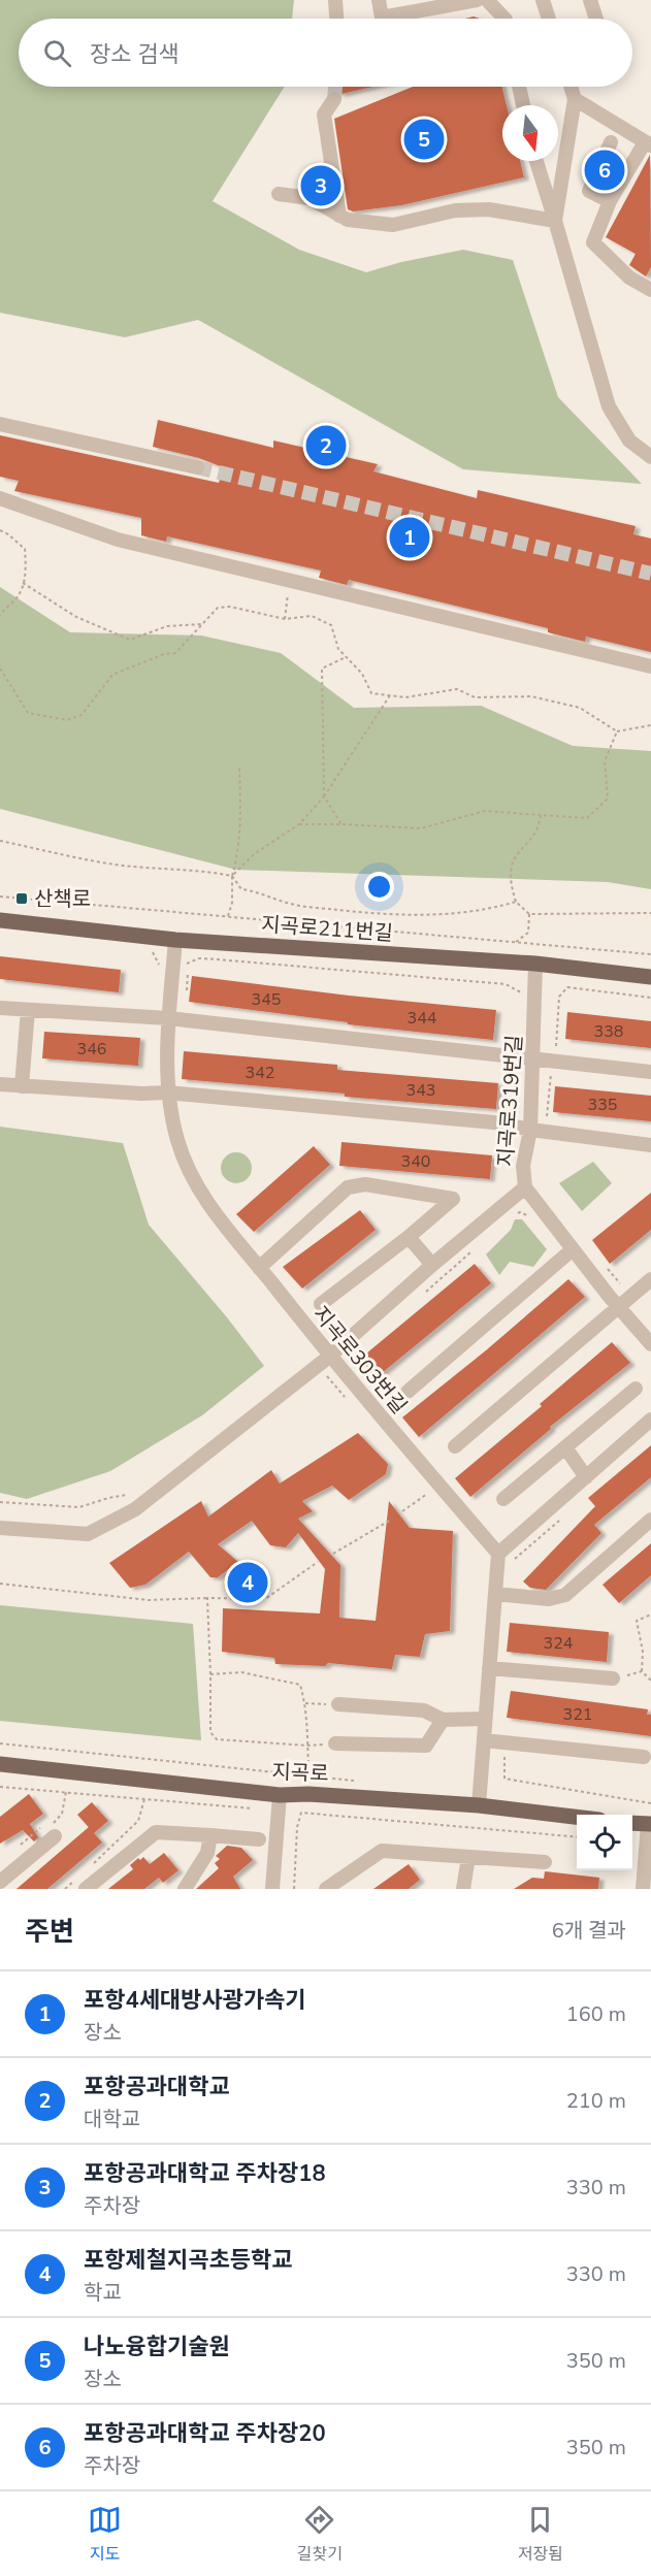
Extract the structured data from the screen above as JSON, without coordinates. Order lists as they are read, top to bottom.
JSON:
{
  "streets": {
    "main road": ["지곡로211번길", "지곡로"],
    "street": ["지곡로319번길", "지곡로303번길"]
  },
  "crossings": [
    ["지곡로211번길", "지곡로319번길"],
    ["지곡로211번길", "지곡로303번길"]
  ],
  "places": {
    "transit": ["산책로"]
  },
  "house_numbers": [
    "345",
    "344",
    "338",
    "346",
    "342",
    "343",
    "335",
    "340",
    "324",
    "321"
  ],
  "north": "bottom",
  "page": {
    "search": "장소 검색",
    "pins": [
      "5",
      "6",
      "3",
      "2",
      "1",
      "4"
    ],
    "heading": ["주변", "6개 결과"],
    "list": [
      {
        "mark": "1",
        "name": "포항4세대방사광가속기",
        "note": "장소",
        "value": "160 m"
      },
      {
        "mark": "2",
        "name": "포항공과대학교",
        "note": "대학교",
        "value": "210 m"
      },
      {
        "mark": "3",
        "name": "포항공과대학교 주차장18",
        "note": "주차장",
        "value": "330 m"
      },
      {
        "mark": "4",
        "name": "포항제철지곡초등학교",
        "note": "학교",
        "value": "330 m"
      },
      {
        "mark": "5",
        "name": "나노융합기술원",
        "note": "장소",
        "value": "350 m"
      },
      {
        "mark": "6",
        "name": "포항공과대학교 주차장20",
        "note": "주차장",
        "value": "350 m"
      }
    ],
    "nav": ["지도", "길찾기", "저장됨"]
  }
}
